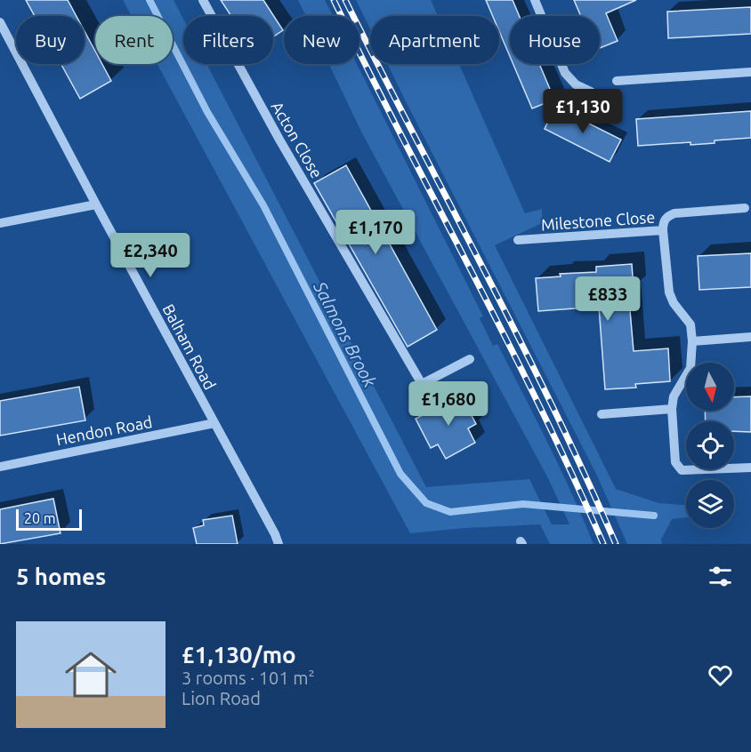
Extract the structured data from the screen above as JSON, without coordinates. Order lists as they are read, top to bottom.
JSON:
{
  "streets": {
    "street": [
      "Acton Close",
      "Milestone Close",
      "Balham Road",
      "Hendon Road"
    ]
  },
  "crossings": [
    ["Balham Road", "Hendon Road"]
  ],
  "water": ["Salmons Brook"],
  "scale_bar": "20 m",
  "north": "bottom",
  "page": {
    "chip": [
      "Buy",
      "Rent",
      "Filters",
      "New",
      "Apartment",
      "House"
    ],
    "price": [
      "£1,130",
      "£1,170",
      "£2,340",
      "£833",
      "£1,680"
    ],
    "scale": "20 m",
    "heading": "5 homes",
    "list": [
      {
        "name": "£1,130/mo",
        "note": "3 rooms · 101 m² · Lion Road"
      }
    ]
  }
}
